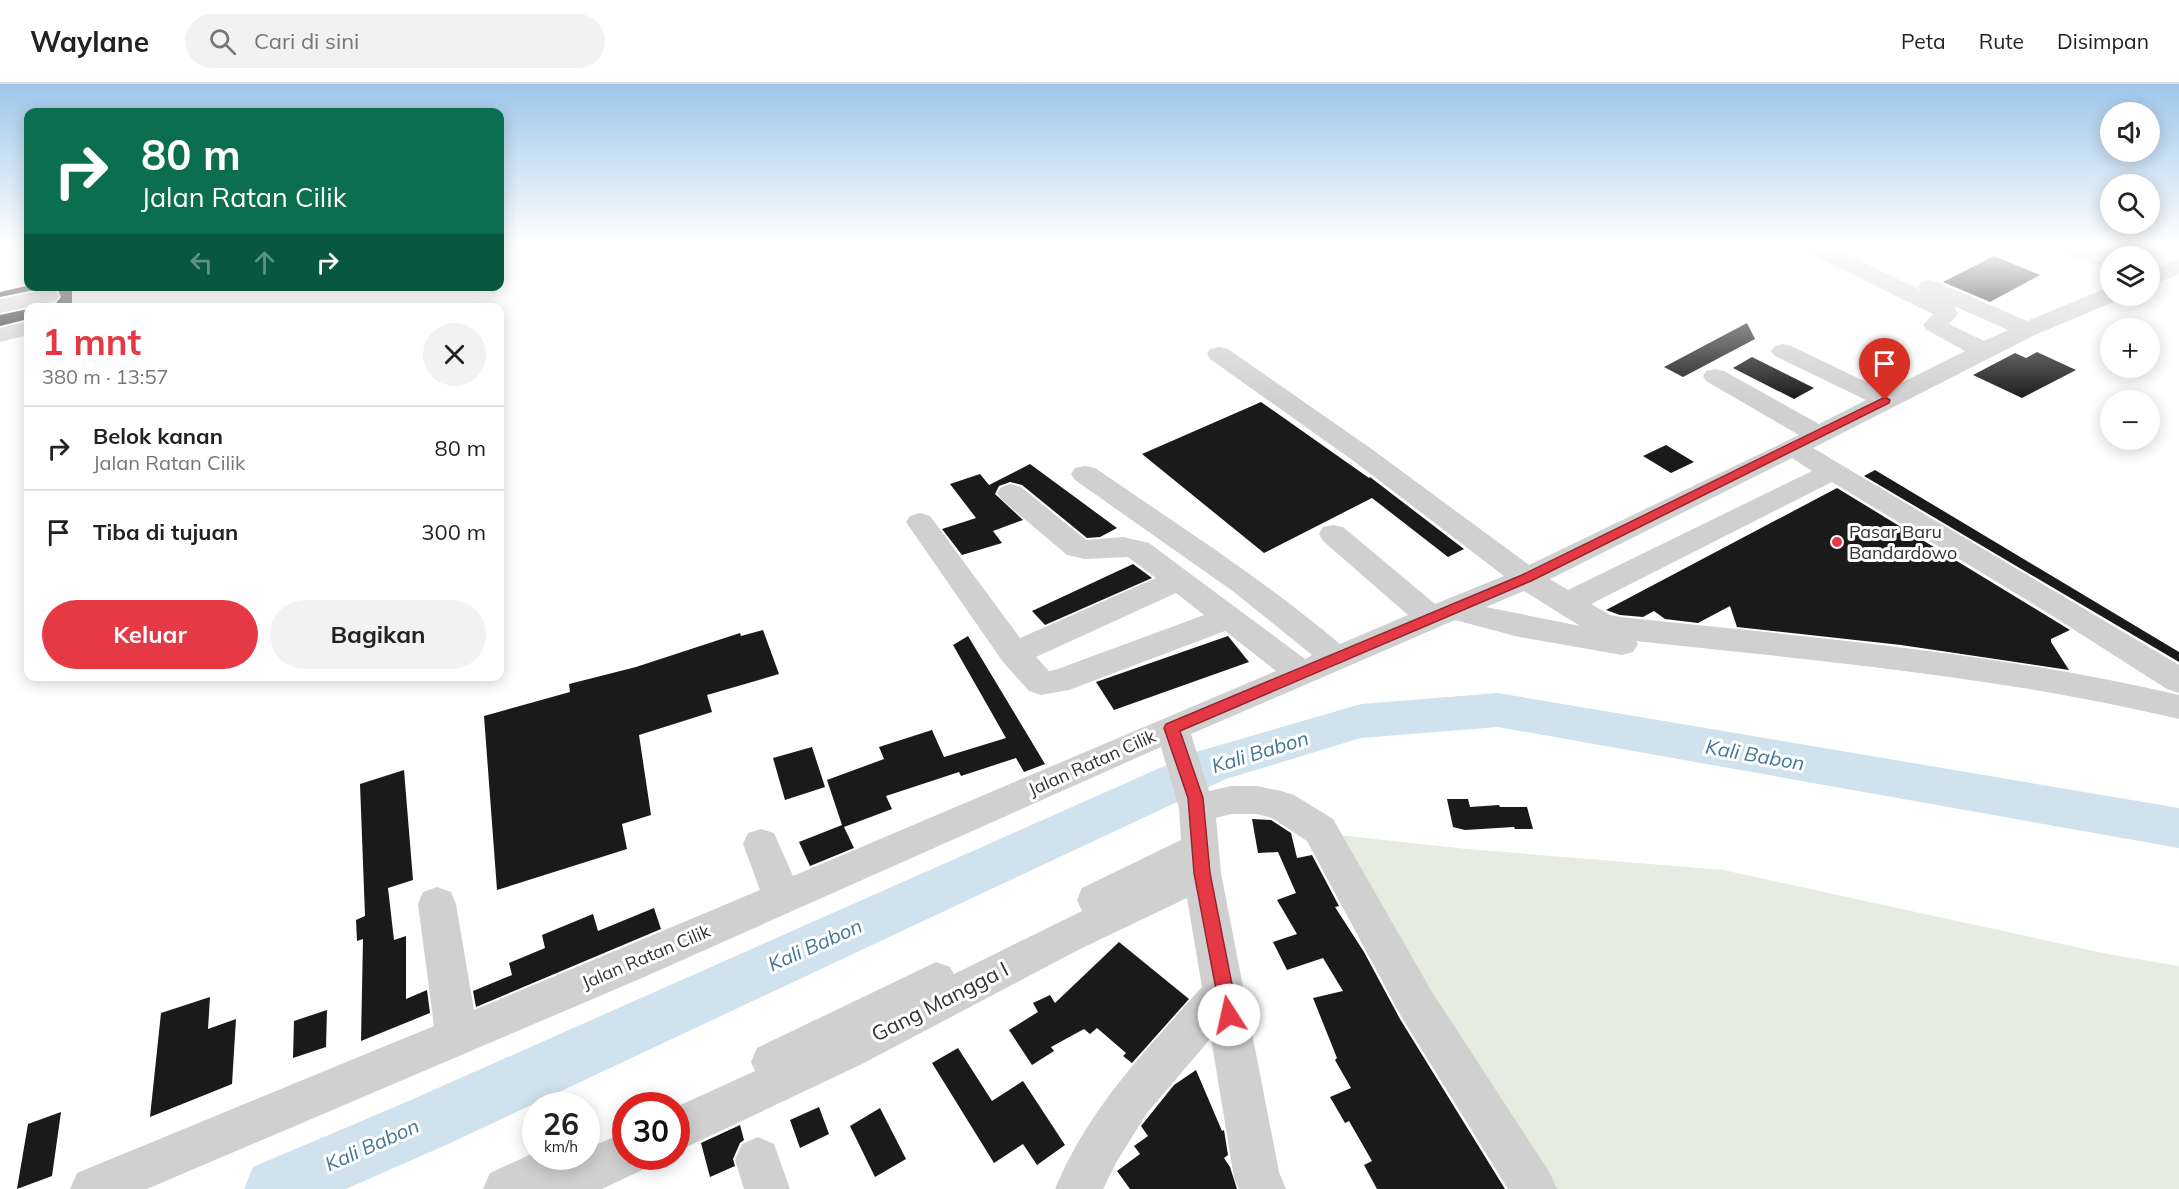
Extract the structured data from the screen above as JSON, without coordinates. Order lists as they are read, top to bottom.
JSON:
{
  "streets": {
    "street": ["Jalan Ratan Cilik", "Gang Mangga I"]
  },
  "water": ["Kali Babon"],
  "places": ["Pasar Baru Bandardowo"],
  "page": {
    "header": "Waylane",
    "search": "Cari di sini",
    "nav": ["Peta", "Rute", "Disimpan"],
    "map_buttons": ["+", "−"],
    "turn": ["80 m", "Jalan Ratan Cilik"],
    "heading": ["1 mnt", "380 m · 13:57"],
    "list": [
      {
        "name": "Belok kanan",
        "note": "Jalan Ratan Cilik",
        "value": "80 m"
      },
      {
        "name": "Tiba di tujuan",
        "value": "300 m"
      }
    ],
    "buttons": ["Keluar", "Bagikan"],
    "speed": "26 km/h",
    "limit": "30"
  }
}
